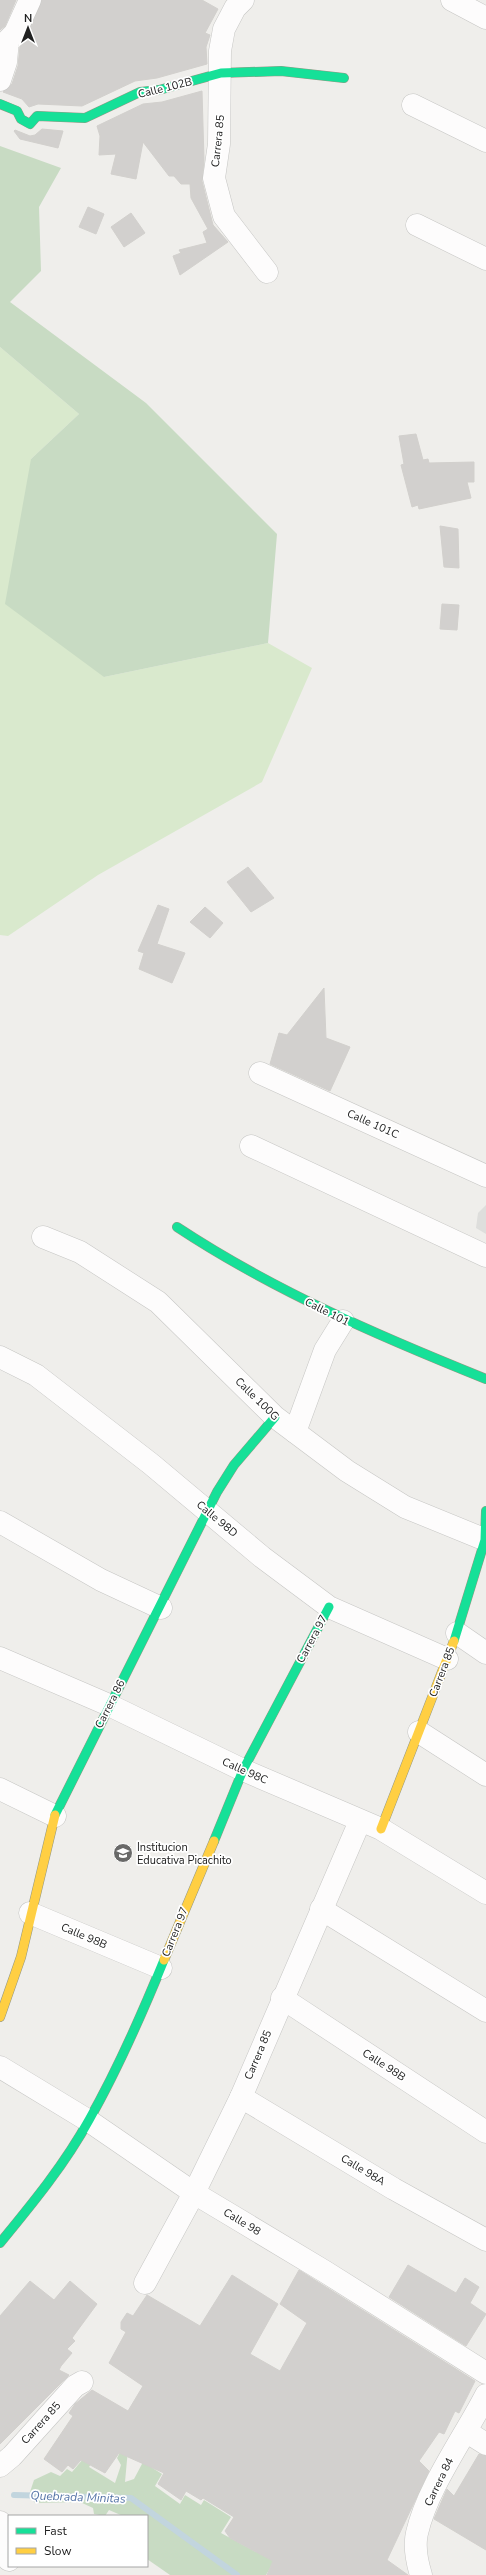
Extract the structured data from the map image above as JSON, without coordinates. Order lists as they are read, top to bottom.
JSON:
{
  "streets": {
    "street": [
      "Calle 102B",
      "Carrera 85",
      "Calle 101C",
      "Calle 101",
      "Calle 100G",
      "Calle 98D",
      "Carrera 97",
      "Carrera 86",
      "Calle 98C",
      "Calle 98B",
      "Calle 98A",
      "Calle 98",
      "Carrera 84"
    ]
  },
  "crossings": [
    ["Calle 102B", "Carrera 85"],
    ["Carrera 85", "Calle 100G"],
    ["Carrera 85", "Calle 98D"],
    ["Carrera 85", "Calle 98C"],
    ["Carrera 85", "Calle 98B"],
    ["Carrera 85", "Calle 98A"],
    ["Carrera 85", "Calle 98"],
    ["Calle 100G", "Carrera 86"],
    ["Calle 98D", "Carrera 97"],
    ["Calle 98D", "Carrera 86"],
    ["Carrera 97", "Calle 98C"],
    ["Carrera 97", "Calle 98B"],
    ["Carrera 97", "Calle 98"],
    ["Carrera 86", "Calle 98C"],
    ["Carrera 86", "Calle 98B"]
  ],
  "water": ["Quebrada Minitas"],
  "places": {
    "school or university": ["Institucion Educativa Picachito"]
  },
  "legend": ["Fast", "Slow"],
  "north": "top"
}
